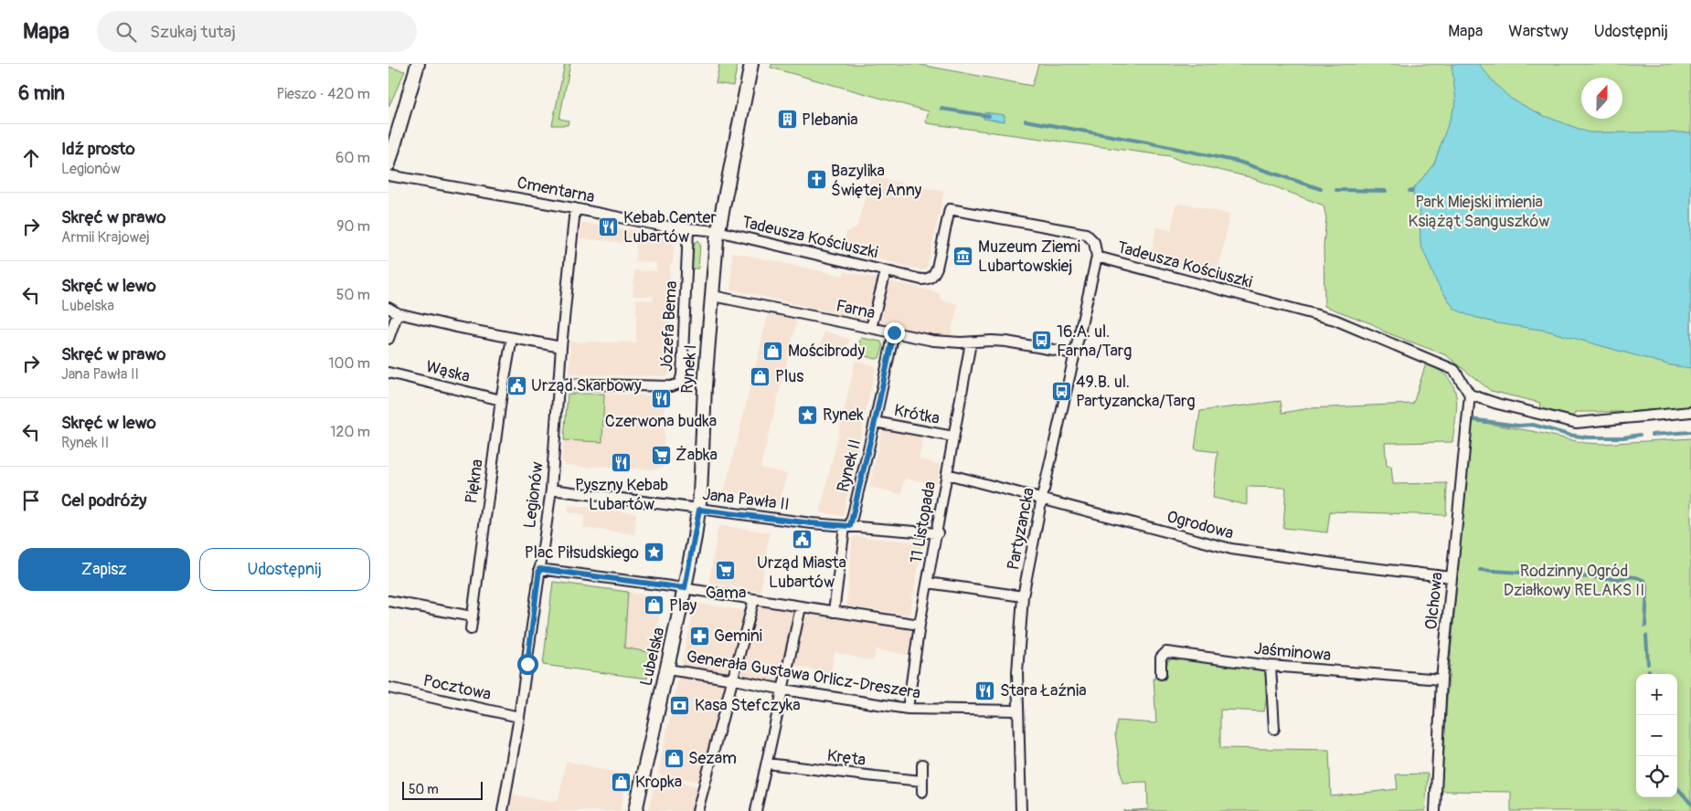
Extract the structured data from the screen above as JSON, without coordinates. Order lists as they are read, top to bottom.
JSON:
{
  "streets": {
    "main road": ["Rynek I", "Lubelska"],
    "street": [
      "Cmentarna",
      "Tadeusza Kościuszki",
      "Farna",
      "Józefa Bema",
      "Wąska",
      "Krótka",
      "Rynek II",
      "Piękna",
      "Legionów",
      "Jana Pawła II",
      "11 Listopada",
      "Ogrodowa",
      "Partyzancka",
      "Olchowa",
      "Jaśminowa",
      "Generała Gustawa Orlicz-Dreszera",
      "Pocztowa",
      "Kręta"
    ]
  },
  "crossings": [
    ["Cmentarna", "Tadeusza Kościuszki"],
    ["Cmentarna", "Józefa Bema"],
    ["Cmentarna", "Rynek I"],
    ["Cmentarna", "Legionów"],
    ["Tadeusza Kościuszki", "Rynek I"],
    ["Tadeusza Kościuszki", "Partyzancka"],
    ["Tadeusza Kościuszki", "Olchowa"],
    ["Farna", "Rynek I"],
    ["Farna", "Rynek II"],
    ["Farna", "11 Listopada"],
    ["Farna", "Partyzancka"],
    ["Józefa Bema", "Legionów"],
    ["Rynek I", "Jana Pawła II"],
    ["Rynek I", "Lubelska"],
    ["Wąska", "Piękna"],
    ["Krótka", "Rynek II"],
    ["Krótka", "11 Listopada"],
    ["Rynek II", "Jana Pawła II"],
    ["Legionów", "Jana Pawła II"],
    ["Legionów", "Pocztowa"],
    ["Jana Pawła II", "11 Listopada"],
    ["Jana Pawła II", "Lubelska"],
    ["11 Listopada", "Ogrodowa"],
    ["11 Listopada", "Generała Gustawa Orlicz-Dreszera"],
    ["Ogrodowa", "Partyzancka"],
    ["Ogrodowa", "Olchowa"],
    ["Partyzancka", "Generała Gustawa Orlicz-Dreszera"],
    ["Olchowa", "Jaśminowa"],
    ["Lubelska", "Generała Gustawa Orlicz-Dreszera"]
  ],
  "parks": ["Park Miejski imienia Książąt Sanguszków", "Rodzinny Ogród Działkowy RELAKS II"],
  "places": {
    "building": ["Plebania"],
    "church": ["Bazylika Świętej Anny"],
    "restaurant": [
      "Kebab Center Lubartów",
      "Czerwona budka",
      "Pyszny Kebab Lubartów",
      "Stara Łaźnia"
    ],
    "museum": ["Muzeum Ziemi Lubartowskiej"],
    "bus stop": ["16.A. ul. Farna/Targ", "49.B. ul. Partyzancka/Targ"],
    "shop": [
      "Mościbrody",
      "Plus",
      "Play",
      "Sezam",
      "Kropka"
    ],
    "public building": ["Urząd Skarbowy", "Urząd Miasta Lubartów"],
    "place": ["Rynek", "Plac Piłsudskiego"],
    "supermarket": ["Żabka", "Gama"],
    "pharmacy": ["Gemini"],
    "bank": ["Kasa Stefczyka"]
  },
  "scale_bar": "50 m",
  "north": "top",
  "page": {
    "header": "Mapa",
    "search": "Szukaj tutaj",
    "nav": ["Mapa", "Warstwy", "Udostępnij"],
    "heading": ["6 min", "Pieszo · 420 m"],
    "list": [
      ["Idź prosto", "Legionów", "60 m"],
      ["Skręć w prawo", "Armii Krajowej", "90 m"],
      ["Skręć w lewo", "Lubelska", "50 m"],
      ["Skręć w prawo", "Jana Pawła II", "100 m"],
      ["Skręć w lewo", "Rynek II", "120 m"],
      "Cel podróży"
    ],
    "buttons": ["Zapisz", "Udostępnij"],
    "map_buttons": ["+", "−"],
    "scale": "50 m"
  }
}
